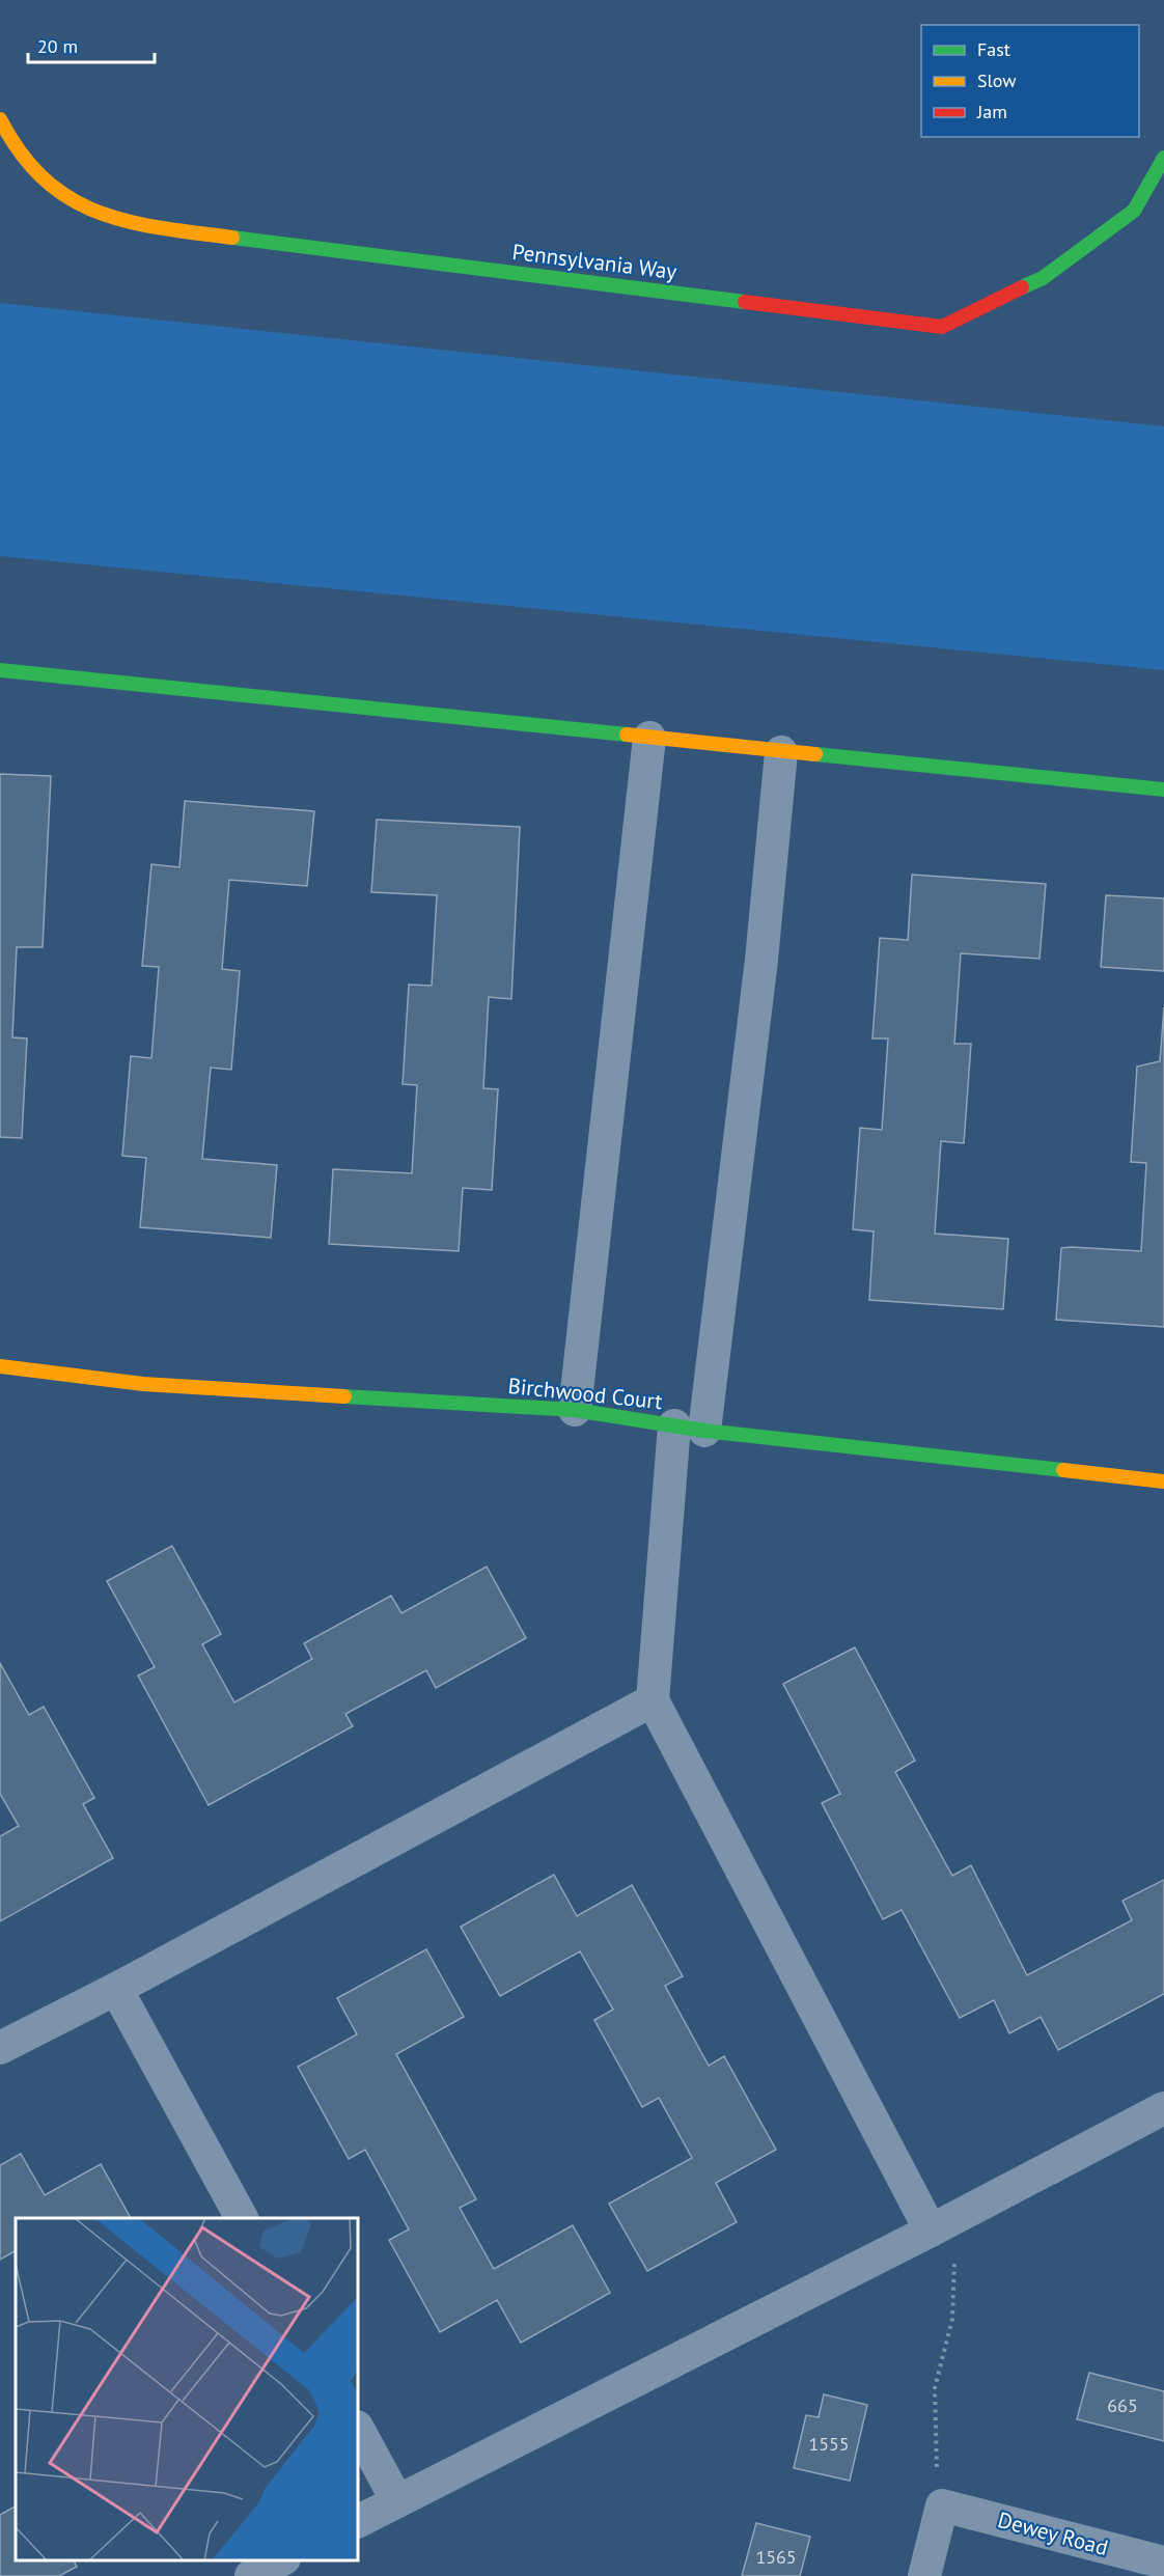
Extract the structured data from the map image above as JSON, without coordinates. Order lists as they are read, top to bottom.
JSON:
{
  "streets": {
    "street": ["Pennsylvania Way", "Birchwood Court", "Dewey Road"]
  },
  "house_numbers": ["665", "1555", "1565"],
  "legend": ["Fast", "Slow", "Jam"],
  "scale_bar": "20 m"
}
